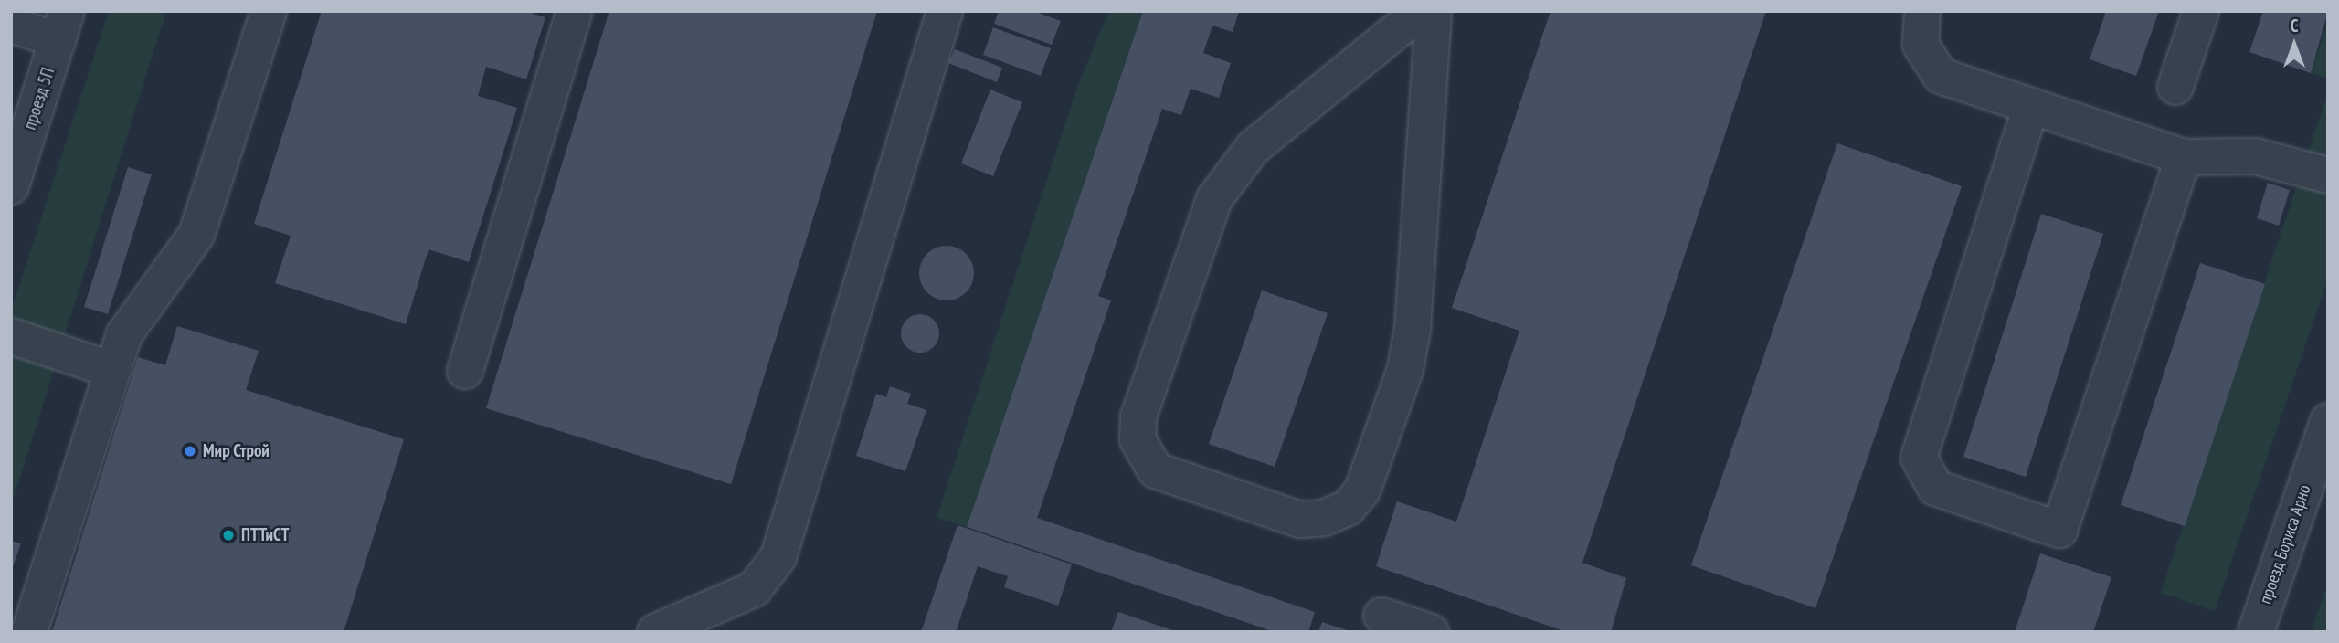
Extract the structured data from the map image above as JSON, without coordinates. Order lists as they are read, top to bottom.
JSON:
{
  "streets": {
    "street": ["проезд 5П", "проезд Бориса Арно"]
  },
  "places": ["Мир Строй", "ПТТиСТ"],
  "north": "top"
}
